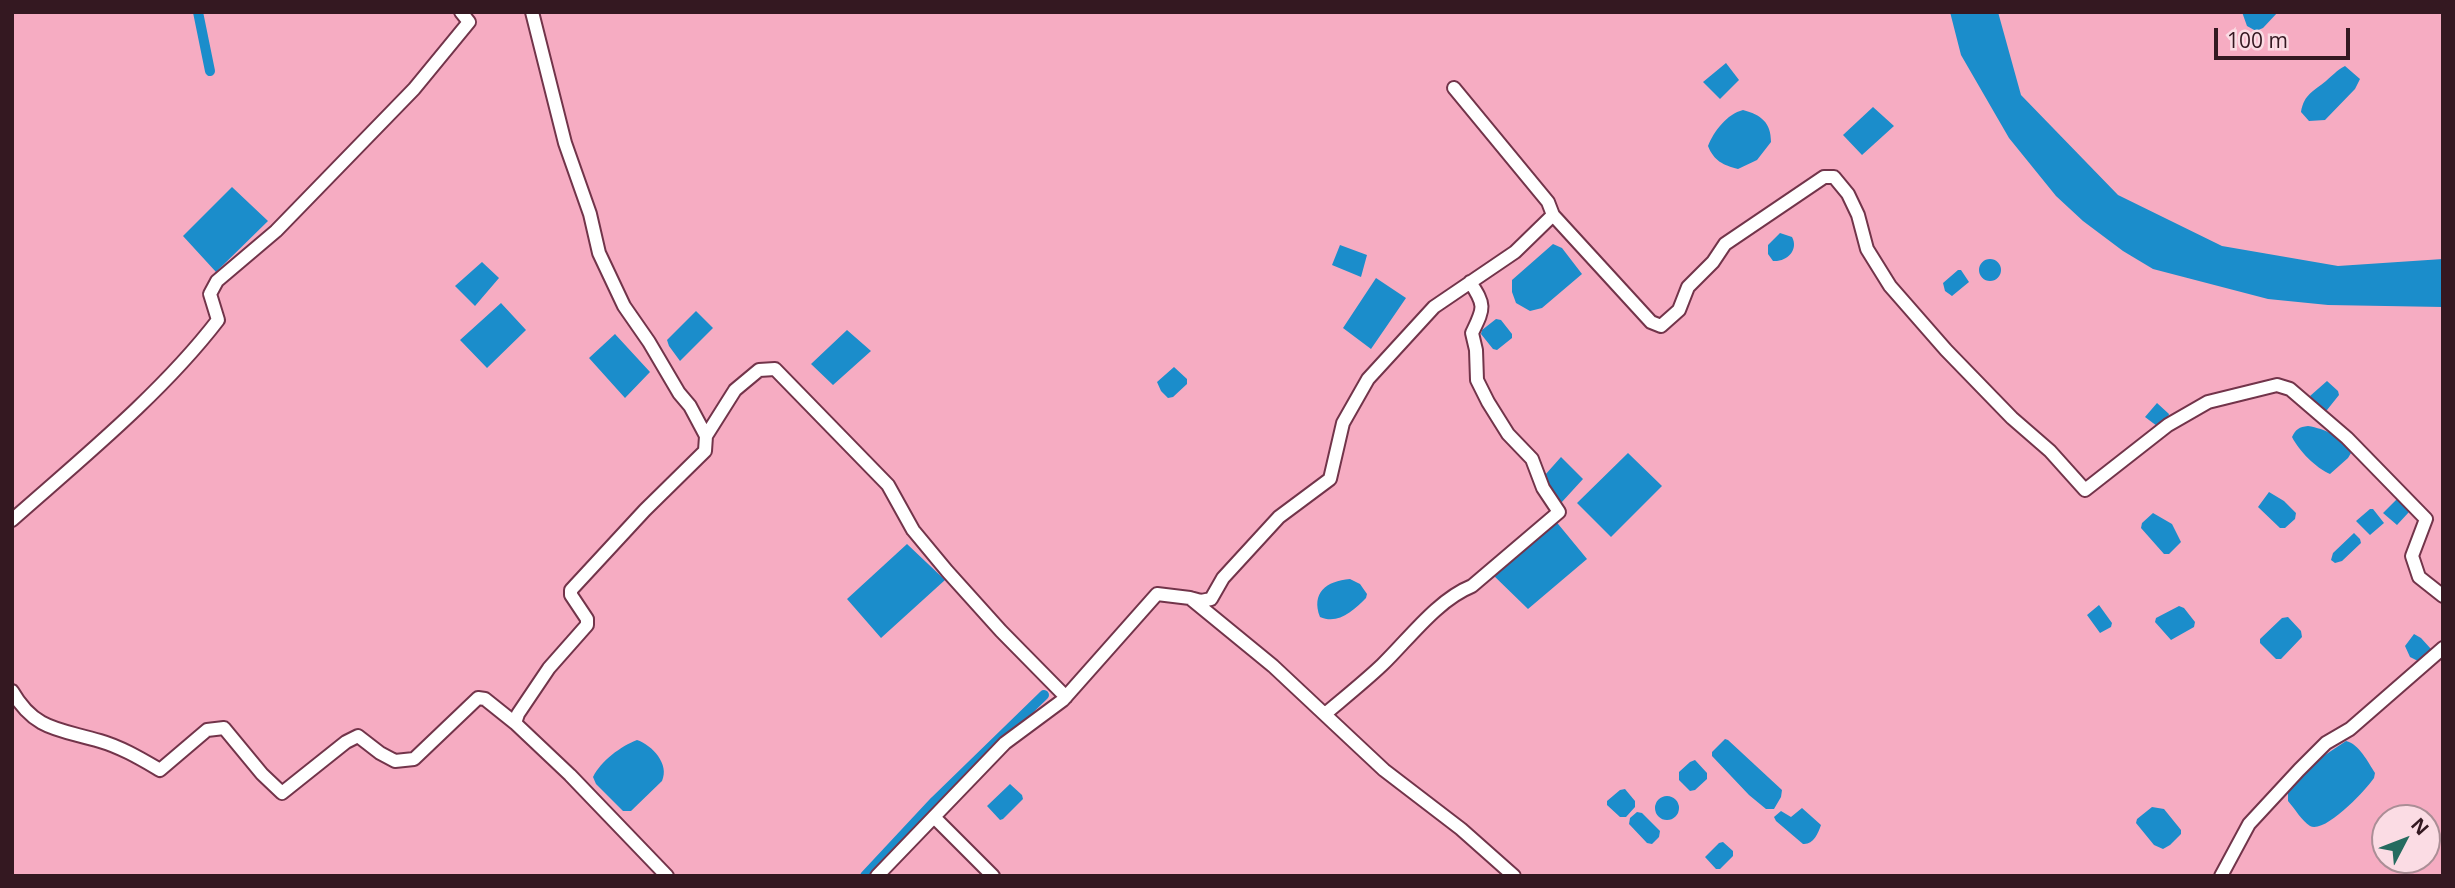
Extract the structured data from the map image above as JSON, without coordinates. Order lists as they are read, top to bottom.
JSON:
{
  "scale_bar": "100 m",
  "north": "top right"
}
